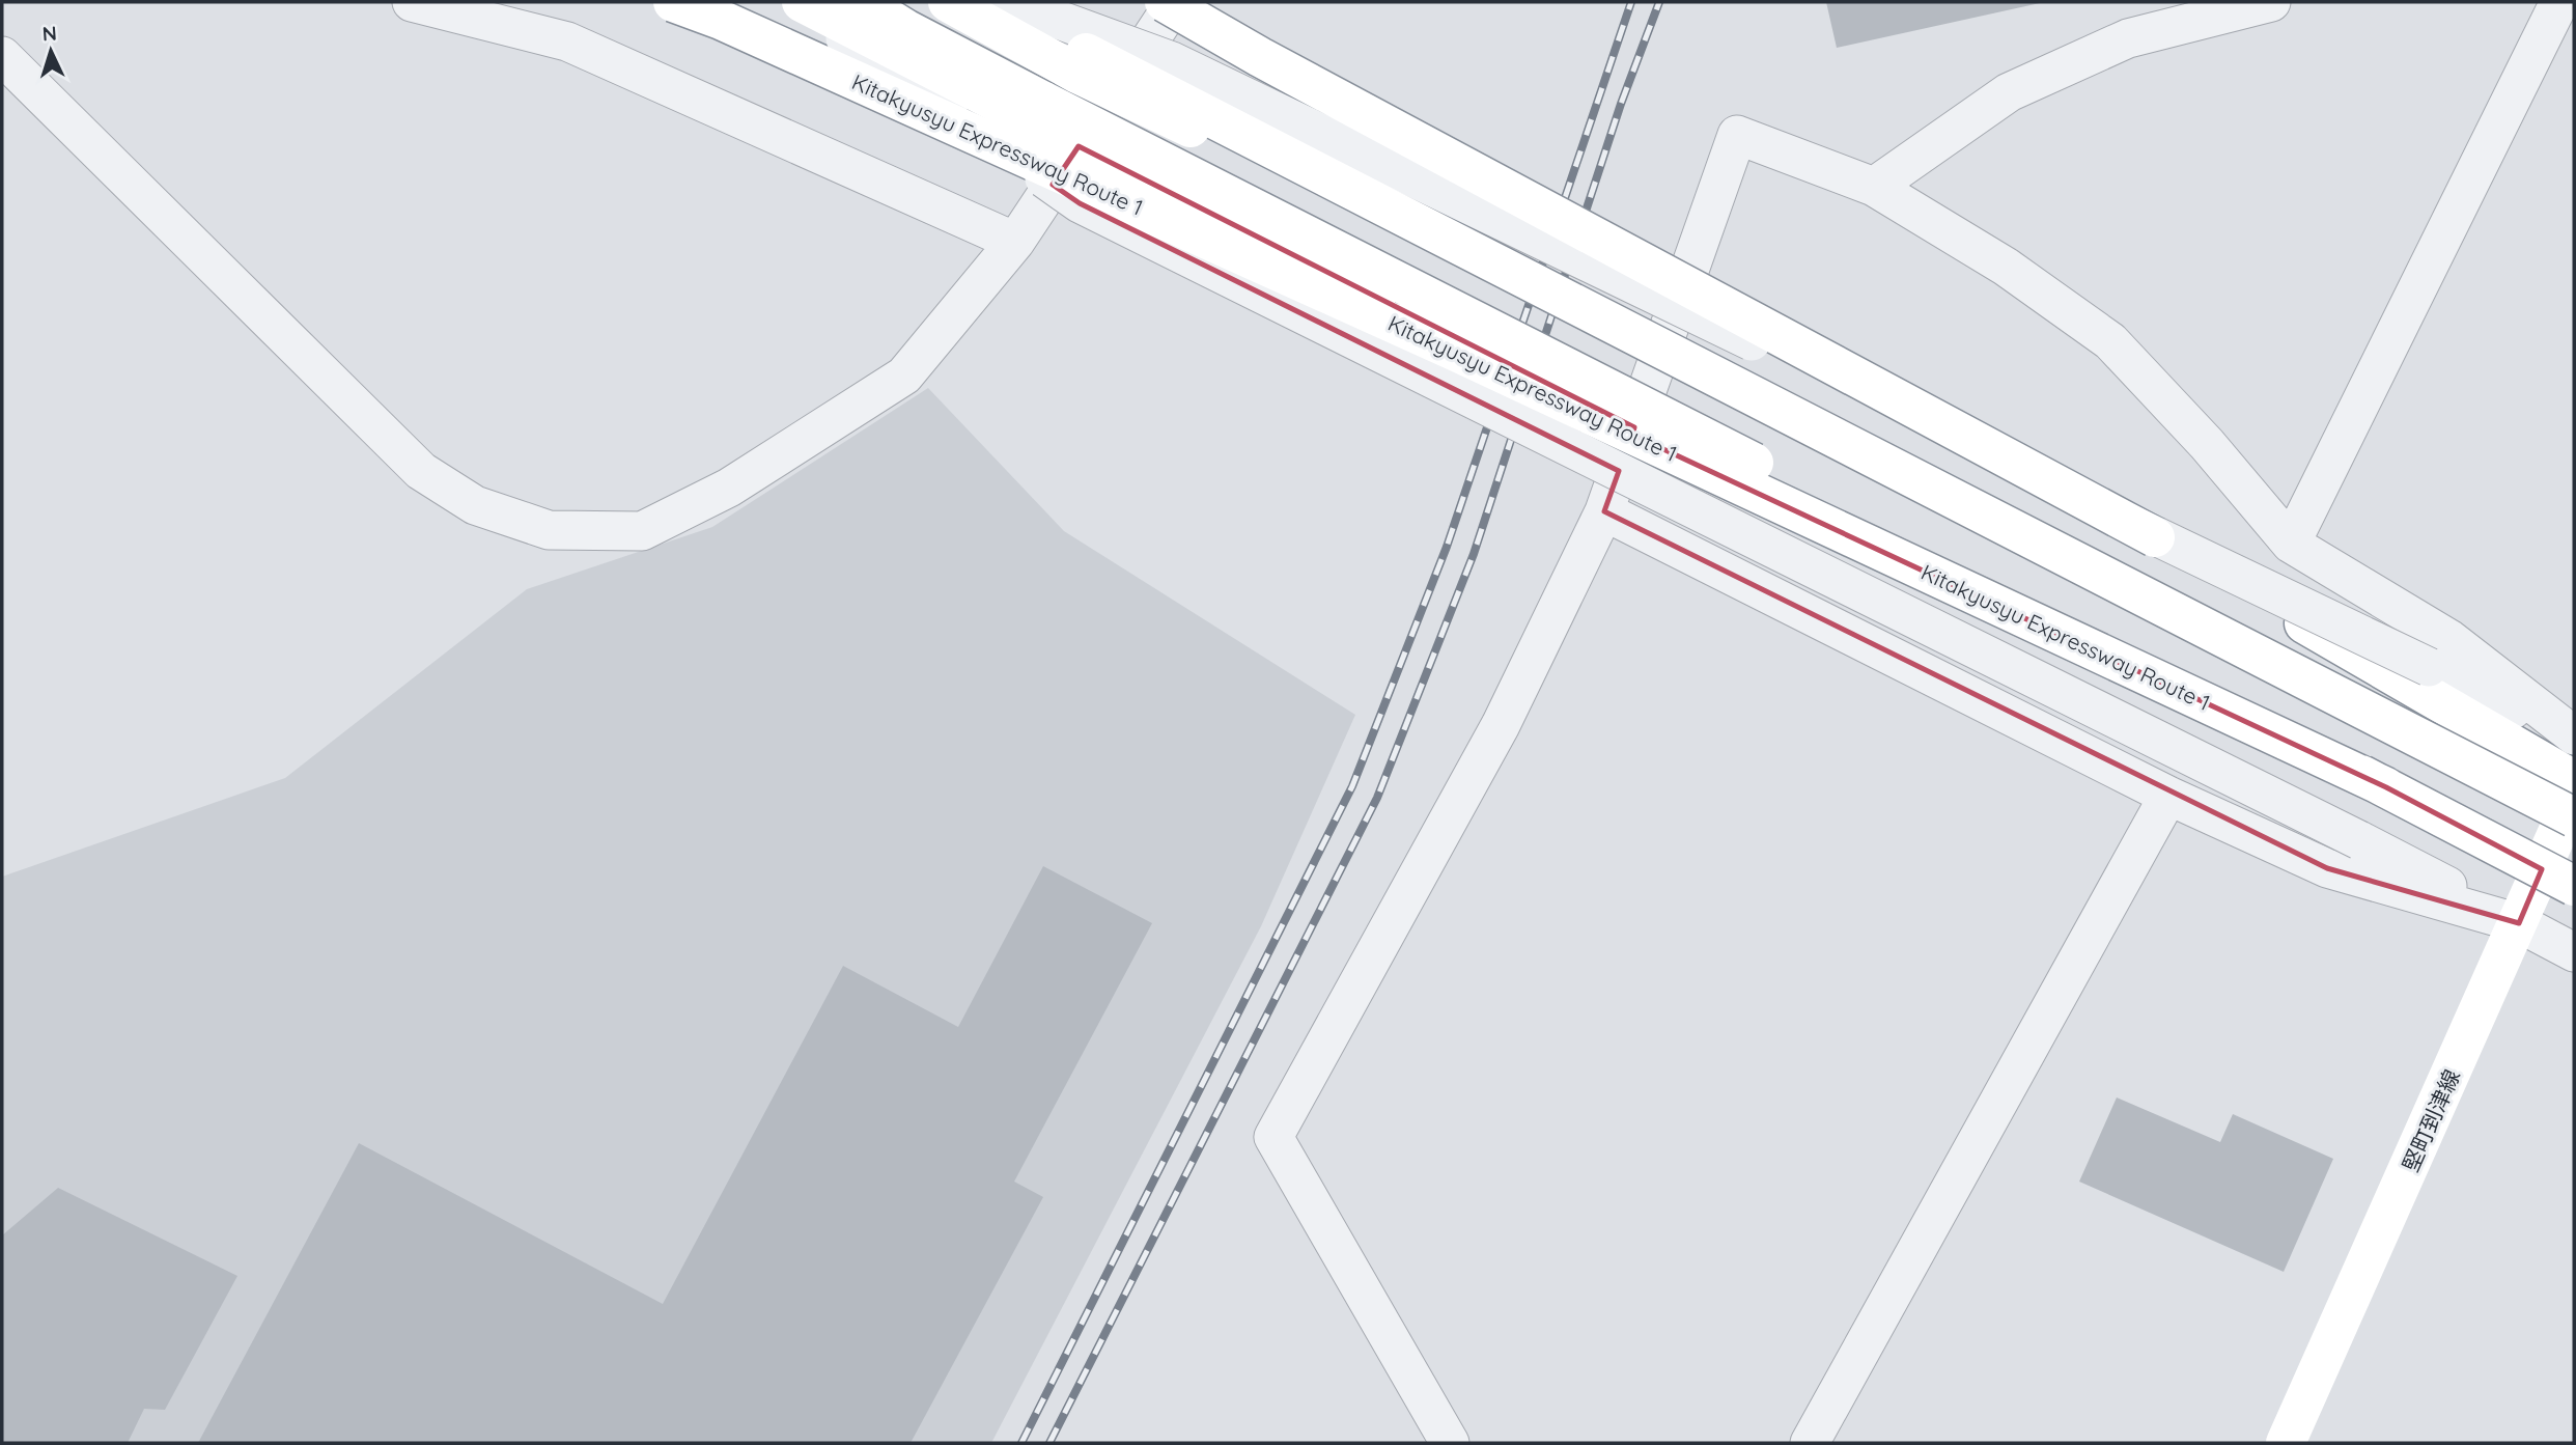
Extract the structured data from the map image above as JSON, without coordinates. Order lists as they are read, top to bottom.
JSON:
{
  "streets": {
    "main road": ["Kitakyusyu Expressway Route 1", "堅町到津線"]
  },
  "north": "top"
}
